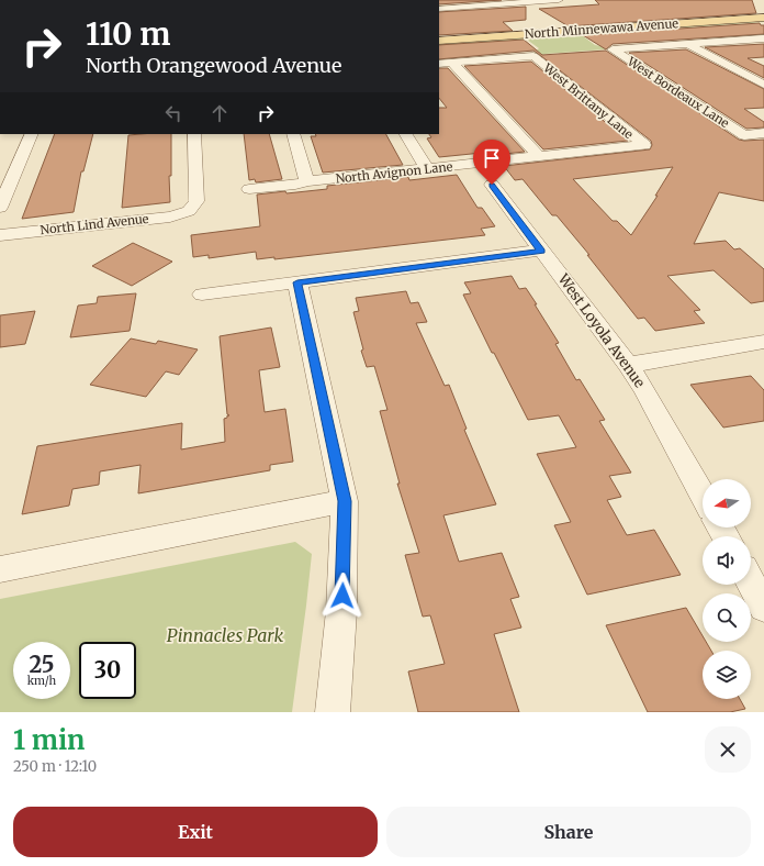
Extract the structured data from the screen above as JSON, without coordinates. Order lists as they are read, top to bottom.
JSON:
{
  "streets": {
    "main road": ["North Minnewawa Avenue"],
    "street": [
      "West Bordeaux Lane",
      "West Brittany Lane",
      "North Avignon Lane",
      "North Lind Avenue",
      "West Loyola Avenue"
    ]
  },
  "crossings": [
    ["West Brittany Lane", "North Avignon Lane"]
  ],
  "parks": ["Pinnacles Park"],
  "north": "left",
  "page": {
    "turn": ["110 m", "North Orangewood Avenue"],
    "speed": "25 km/h",
    "limit": "30",
    "heading": ["1 min", "250 m · 12:10"],
    "buttons": ["Exit", "Share"]
  }
}
